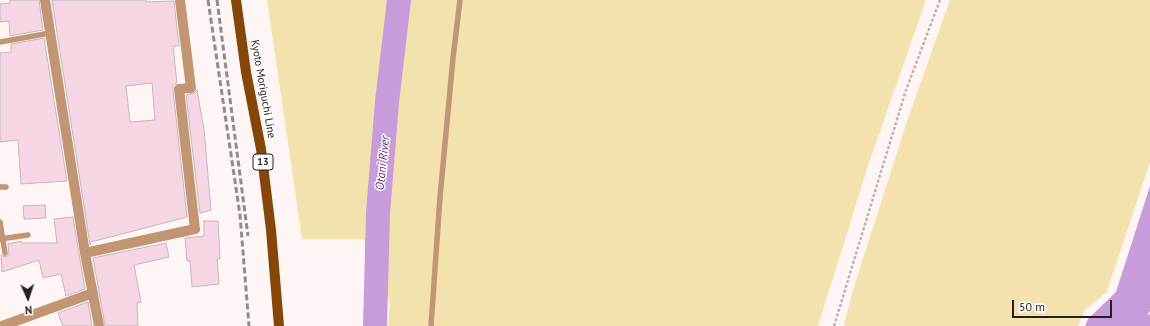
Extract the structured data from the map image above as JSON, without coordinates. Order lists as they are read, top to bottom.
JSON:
{
  "streets": {
    "main road": ["Kyoto Moriguchi Line", "13"]
  },
  "water": ["Otani River"],
  "scale_bar": "50 m",
  "north": "bottom"
}
